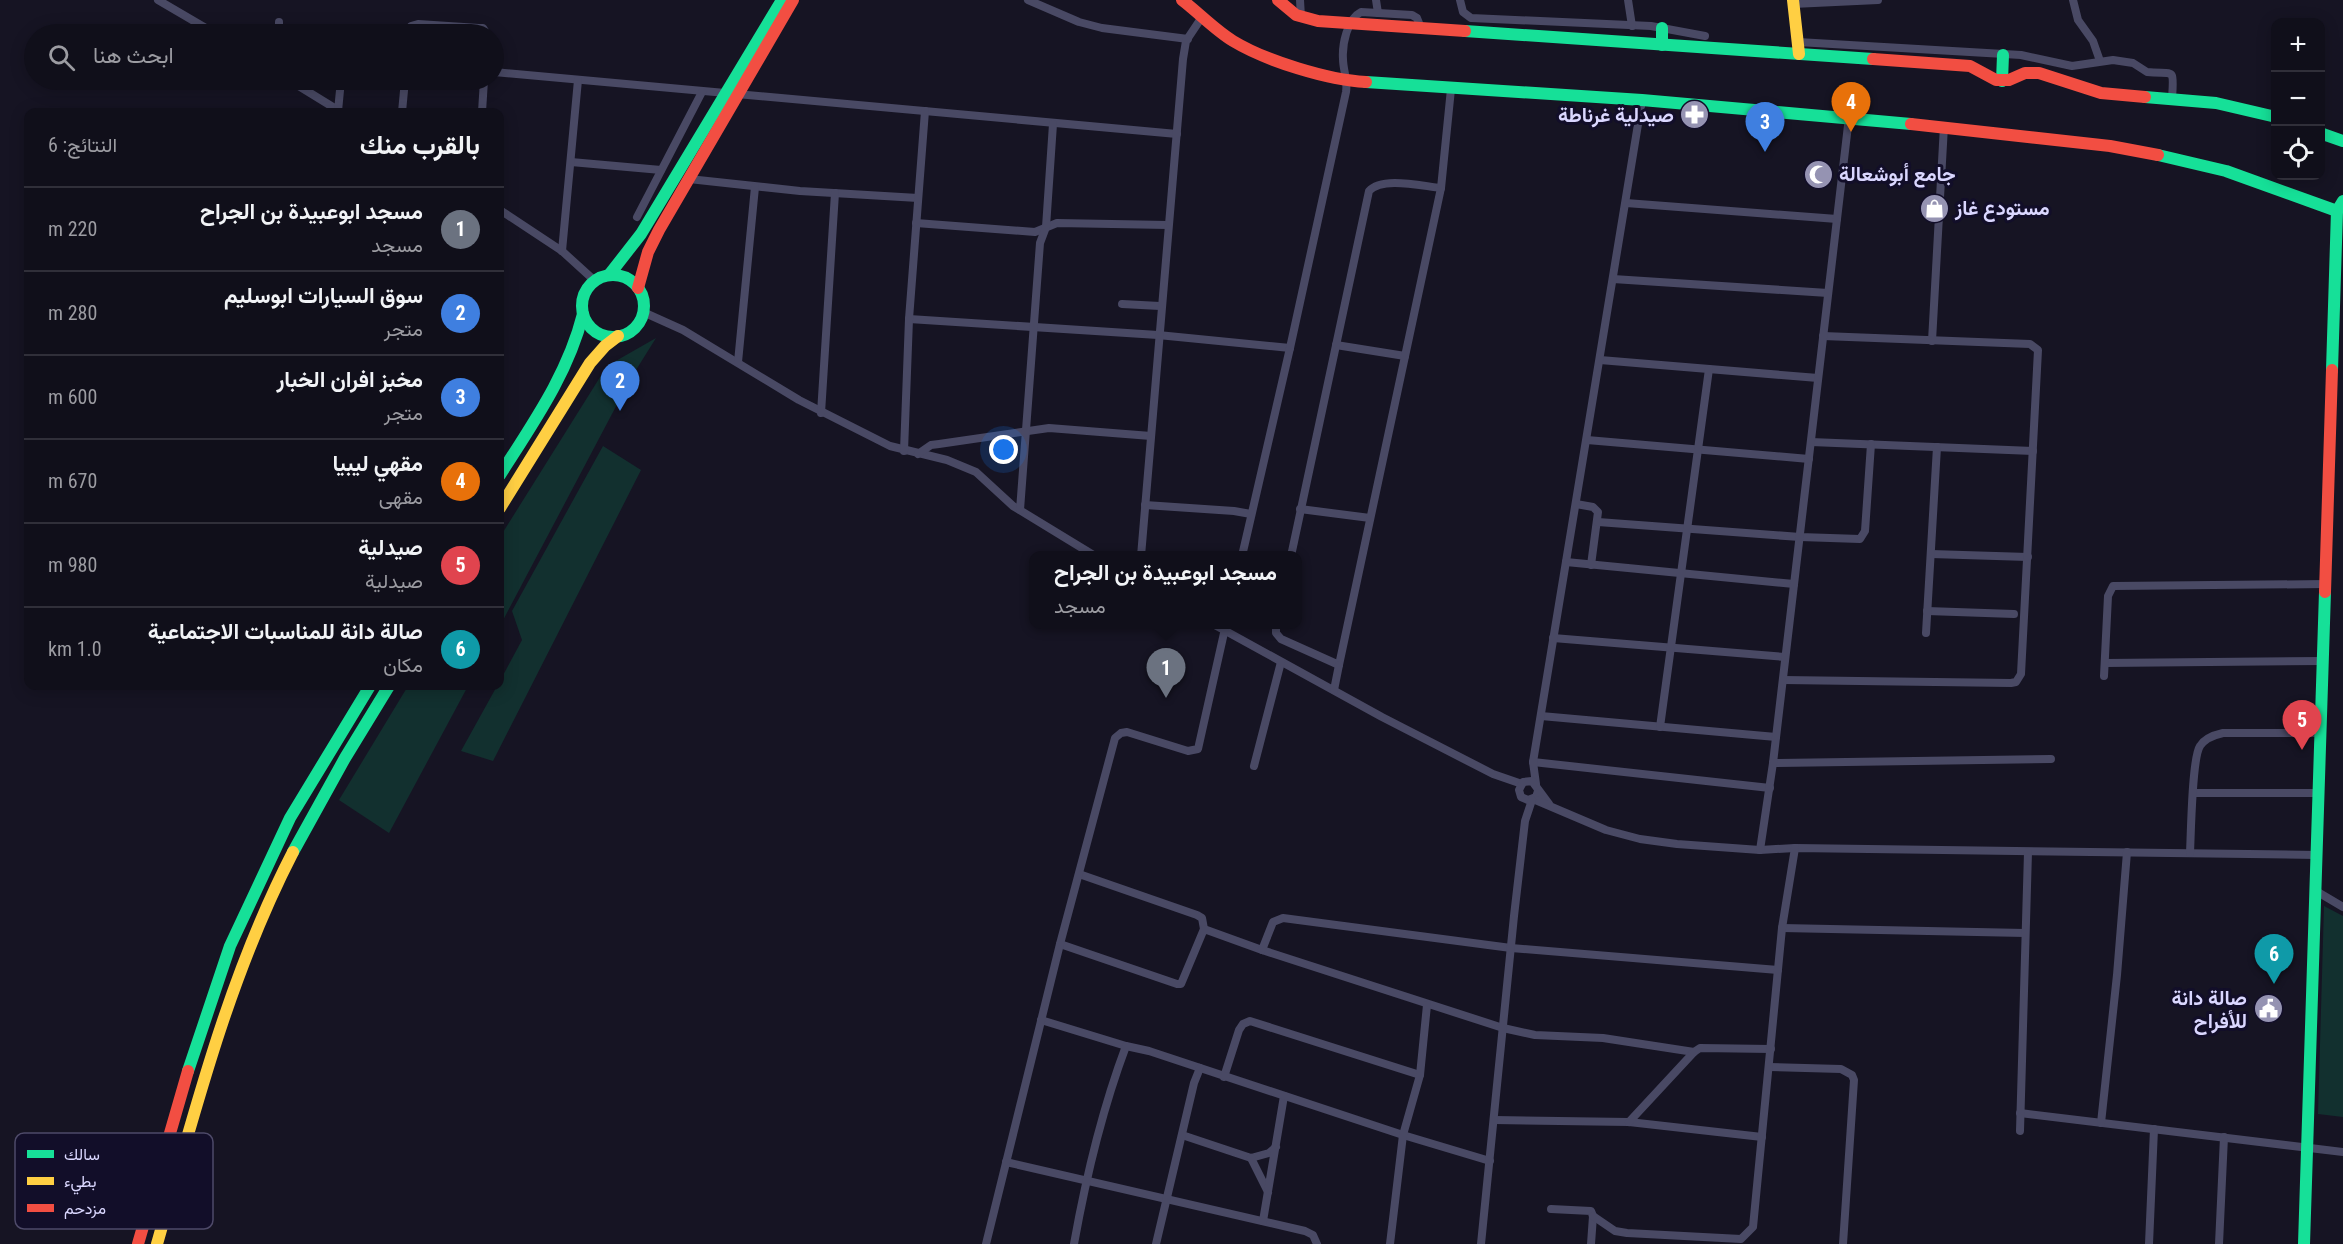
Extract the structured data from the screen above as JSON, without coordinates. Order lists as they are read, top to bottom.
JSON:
{
  "places": {
    "pharmacy": ["صيدلية غرناطة"],
    "mosque": ["جامع أبوشعالة"],
    "shop": ["مستودع غاز"],
    "public building": ["صالة دانة للأفراح"]
  },
  "legend": ["سالك", "بطيء", "مزدحم"],
  "page": {
    "map_buttons": ["+", "−"],
    "search": "ابحث هنا",
    "pins": [
      "4",
      "3",
      "2",
      "1",
      "5",
      "6"
    ],
    "heading": ["بالقرب منك", "النتائج: 6"],
    "list": [
      {
        "mark": "1",
        "name": "مسجد ابوعبيدة بن الجراح",
        "note": "مسجد",
        "value": "220 m"
      },
      {
        "mark": "2",
        "name": "سوق السيارات ابوسليم",
        "note": "متجر",
        "value": "280 m"
      },
      {
        "mark": "3",
        "name": "مخبز افران الخبار",
        "note": "متجر",
        "value": "600 m"
      },
      {
        "mark": "4",
        "name": "مقهي ليبيا",
        "note": "مقهى",
        "value": "670 m"
      },
      {
        "mark": "5",
        "name": "صيدلية",
        "note": "صيدلية",
        "value": "980 m"
      },
      {
        "mark": "6",
        "name": "صالة دانة للمناسبات الاجتماعية",
        "note": "مكان",
        "value": "1.0 km"
      }
    ],
    "popup": ["مسجد ابوعبيدة بن الجراح", "مسجد"]
  }
}
